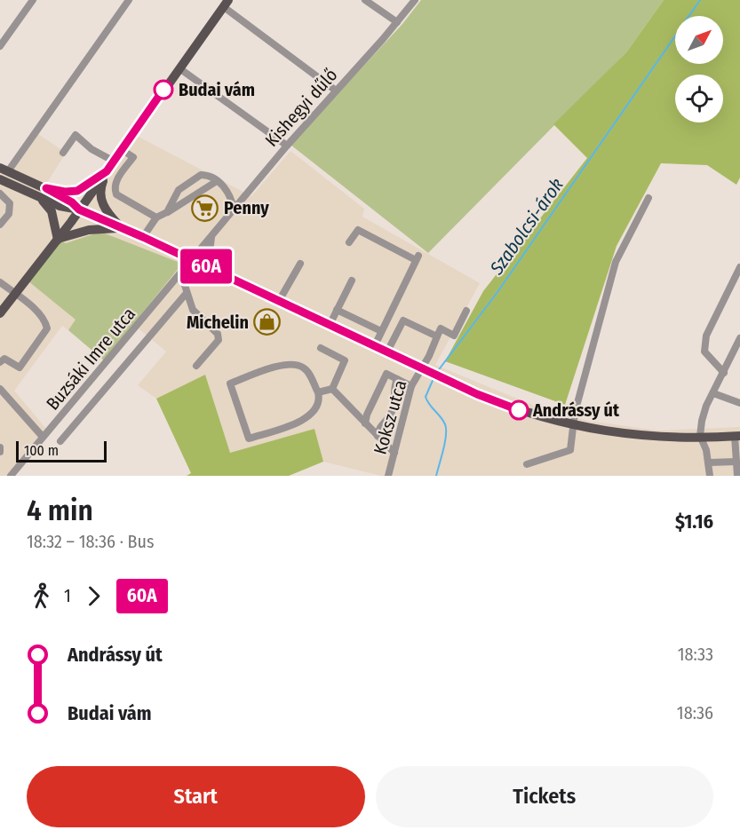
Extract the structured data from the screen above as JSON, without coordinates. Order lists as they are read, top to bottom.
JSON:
{
  "streets": {
    "street": ["Kishegyi dűlő", "Buzsáki Imre utca", "Koksz utca"]
  },
  "crossings": [
    ["Kishegyi dűlő", "Buzsáki Imre utca"]
  ],
  "water": ["Szabolcsi-árok"],
  "places": {
    "other": ["Budai vám", "Andrássy út"],
    "supermarket": ["Penny"],
    "shop": ["Michelin"]
  },
  "lines": ["bus line 60A"],
  "scale_bar": "100 m",
  "north": "top right",
  "page": {
    "on_map": "60A",
    "scale": "100 m",
    "heading": ["4 min", "18:32 – 18:36 · Bus", "$1.16"],
    "legs": ["1", "60A"],
    "list": [
      {
        "name": "Andrássy út",
        "value": "18:33"
      },
      {
        "name": "Budai vám",
        "value": "18:36"
      }
    ],
    "buttons": ["Start", "Tickets"]
  }
}
